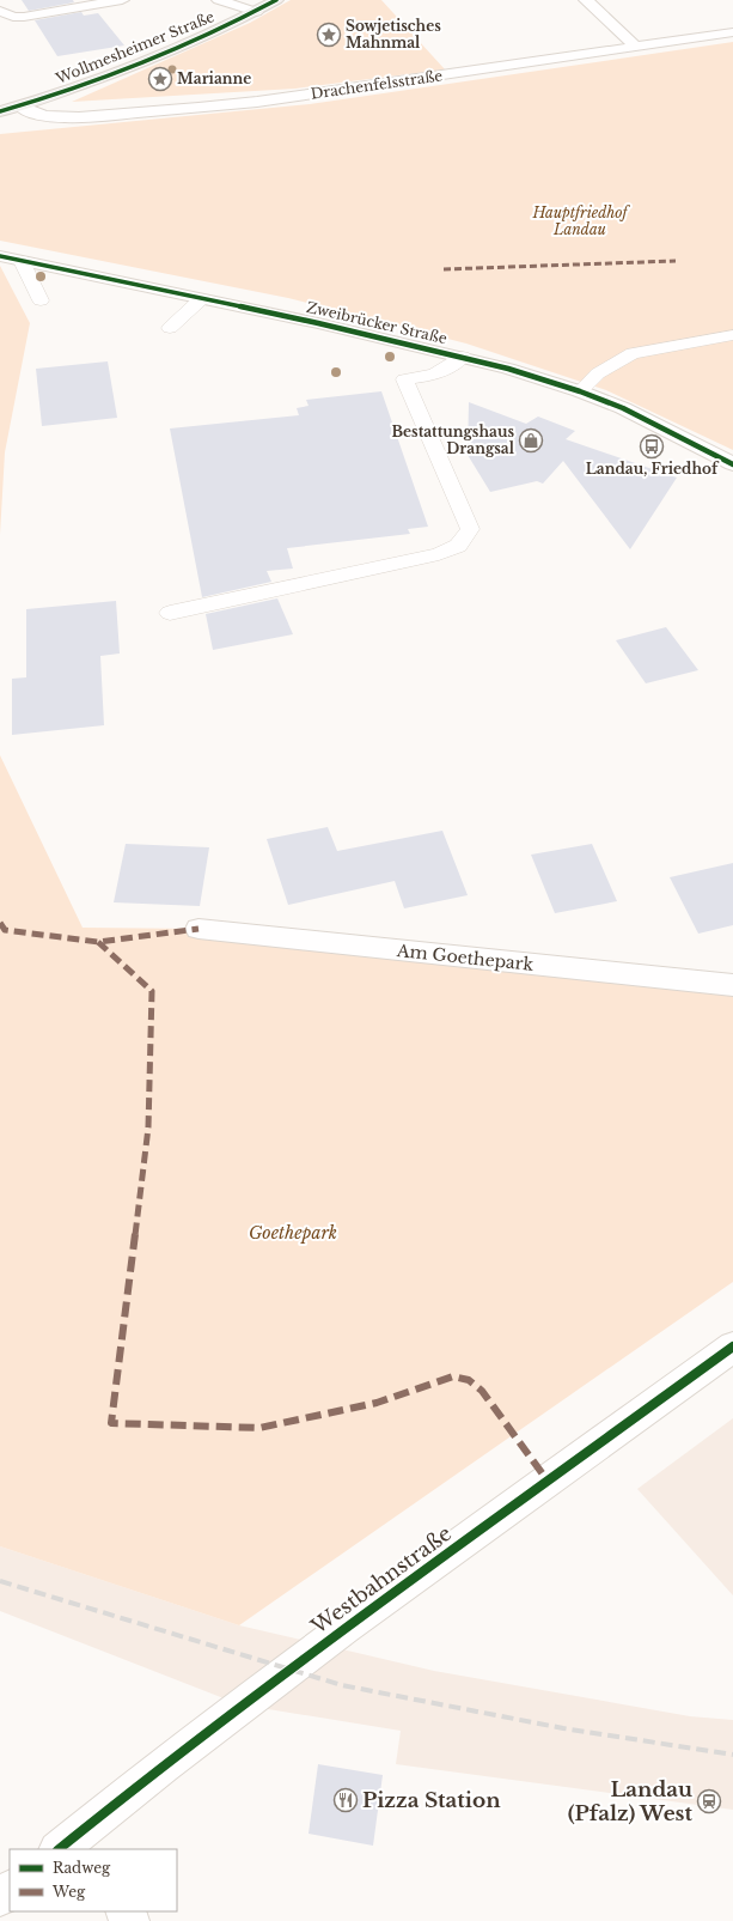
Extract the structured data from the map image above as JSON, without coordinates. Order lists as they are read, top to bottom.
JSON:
{
  "streets": {
    "main road": ["Wollmesheimer Straße"],
    "street": [
      "Drachenfelsstraße",
      "Zweibrücker Straße",
      "Am Goethepark",
      "Westbahnstraße"
    ]
  },
  "crossings": [
    ["Wollmesheimer Straße", "Drachenfelsstraße"]
  ],
  "parks": ["Hauptfriedhof Landau", "Goethepark"],
  "places": {
    "place": ["Sowjetisches Mahnmal", "Marianne"],
    "shop": ["Bestattungshaus Drangsal"],
    "bus stop": ["Landau, Friedhof"],
    "restaurant": ["Pizza Station"],
    "station": ["Landau (Pfalz) West"]
  },
  "legend": ["Radweg", "Weg"]
}
